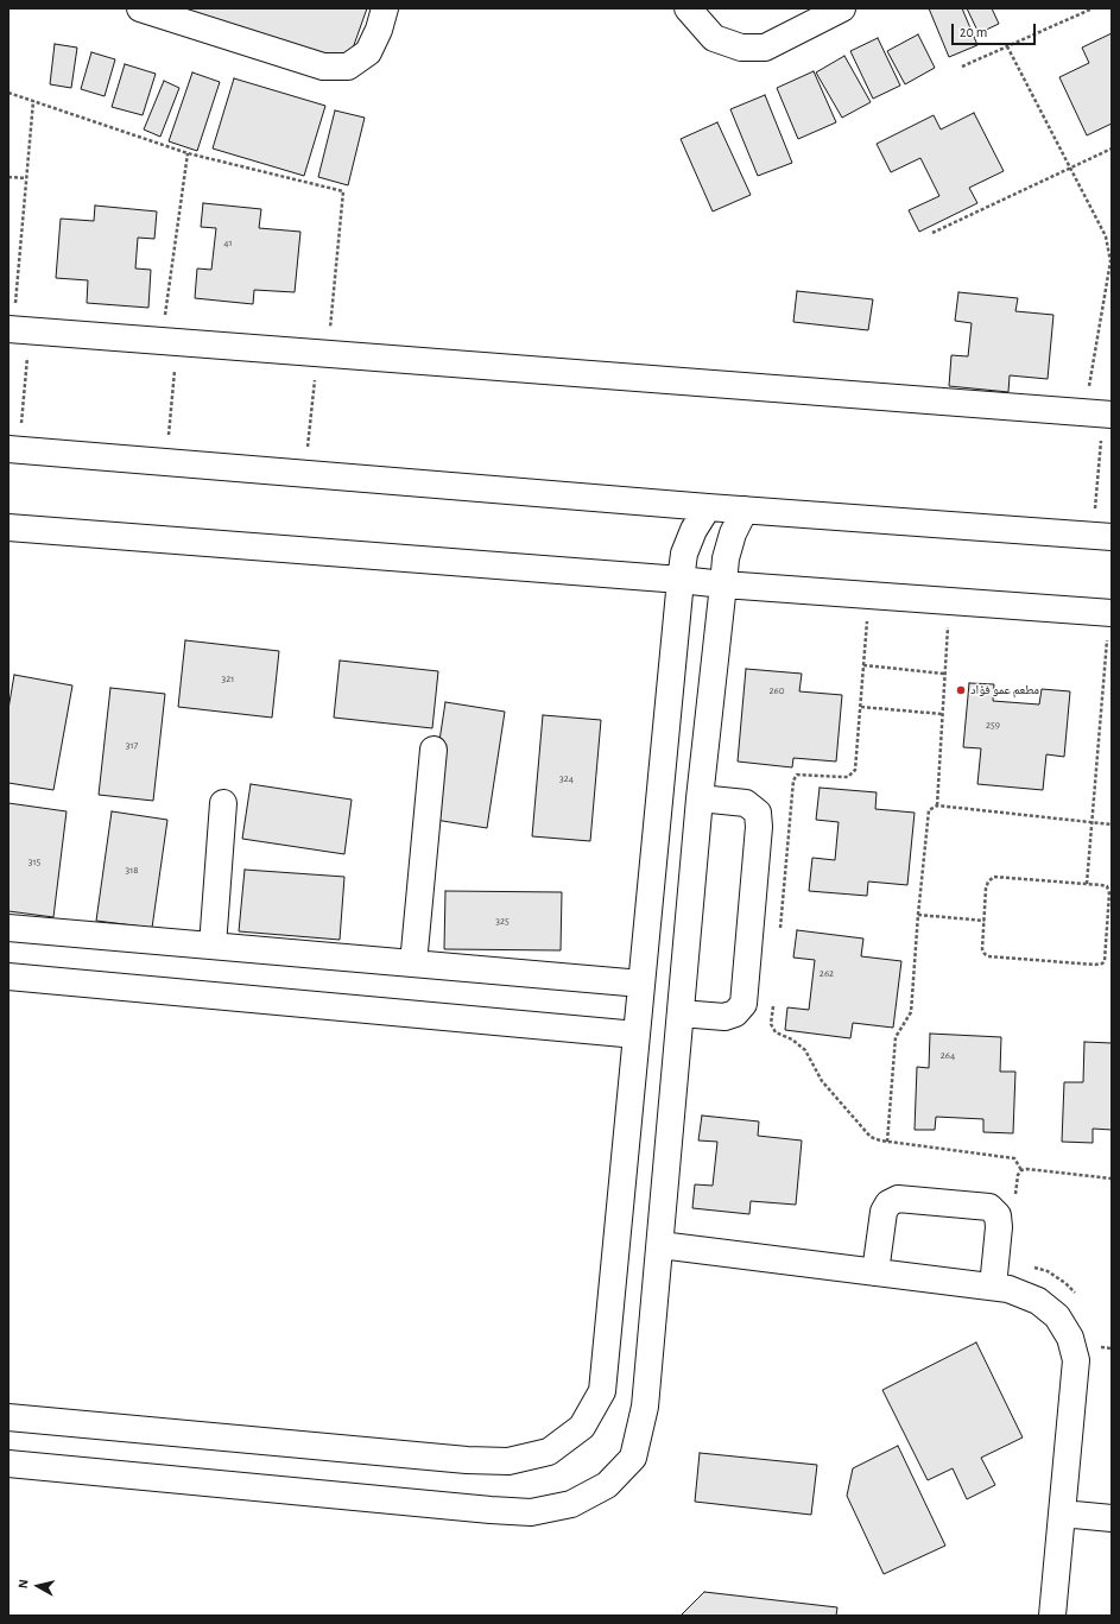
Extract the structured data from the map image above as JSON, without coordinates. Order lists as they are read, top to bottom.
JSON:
{
  "places": ["مطعم عمو فؤاد"],
  "house_numbers": [
    "41",
    "321",
    "260",
    "259",
    "317",
    "324",
    "315",
    "318",
    "325",
    "262",
    "264"
  ],
  "scale_bar": "20 m",
  "north": "left"
}
